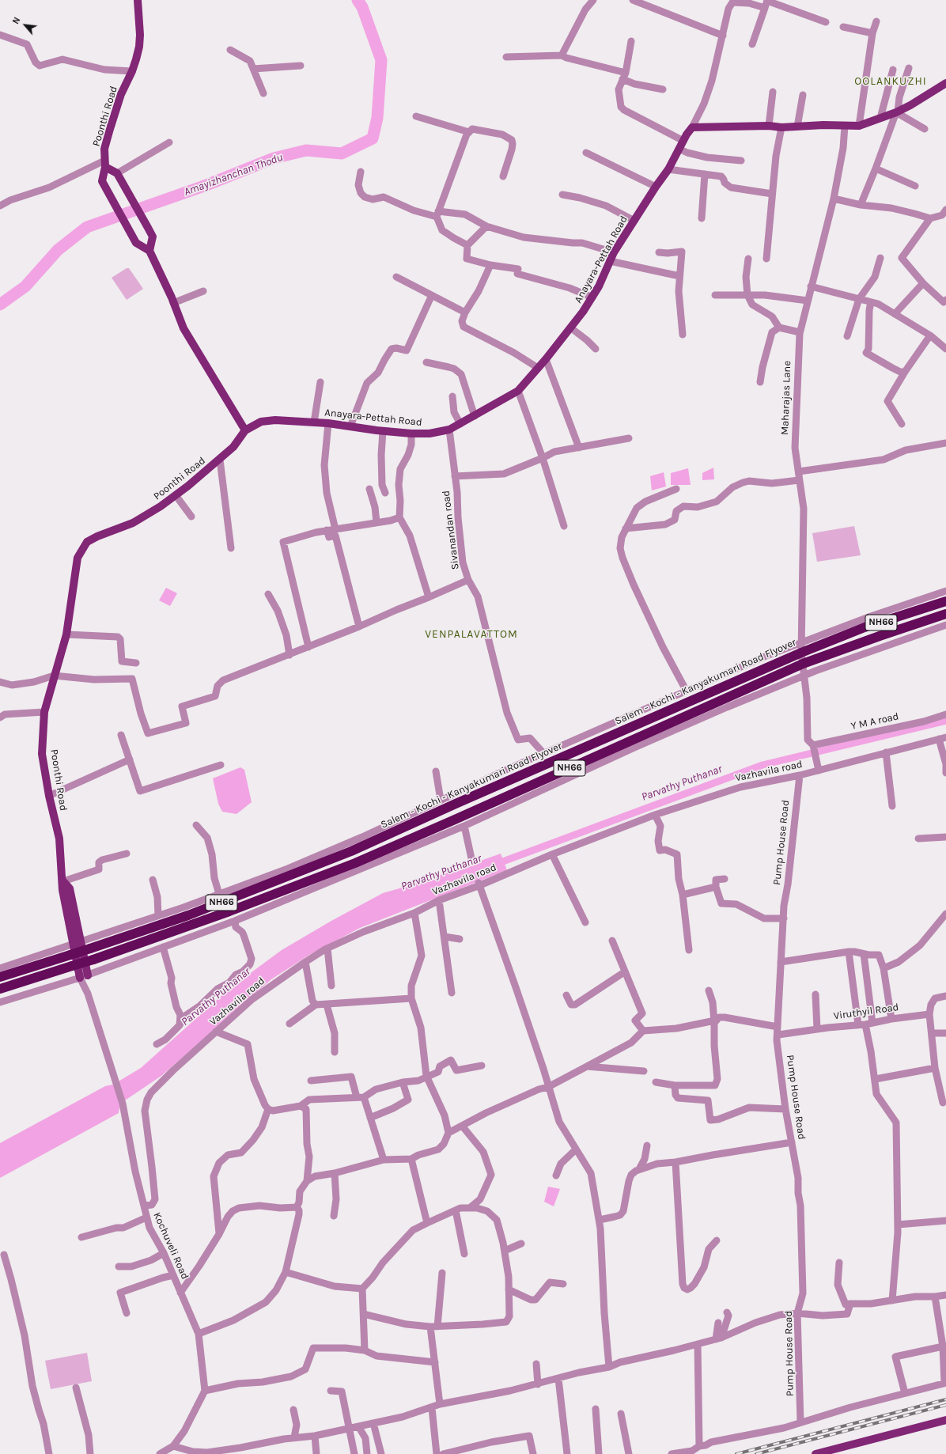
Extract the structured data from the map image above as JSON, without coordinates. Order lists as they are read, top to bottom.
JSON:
{
  "streets": {
    "highway": ["NH66", "Salem - Kochi - Kanyakumari Road Flyover"],
    "main road": ["Poonthi Road", "Anayara-Pettah Road"],
    "street": [
      "Maharajas Lane",
      "Sivanandan road",
      "Y M A road",
      "Vazhavila road",
      "Pump House Road",
      "Viruthyil Road",
      "Kochuveli Road"
    ]
  },
  "crossings": [
    ["Poonthi Road", "Anayara-Pettah Road"],
    ["Poonthi Road", "Kochuveli Road"],
    ["Anayara-Pettah Road", "Sivanandan road"],
    ["Maharajas Lane", "NH66"],
    ["Maharajas Lane", "Salem - Kochi - Kanyakumari Road Flyover"],
    ["Maharajas Lane", "Y M A road"],
    ["Maharajas Lane", "Vazhavila road"],
    ["Vazhavila road", "Pump House Road"],
    ["Vazhavila road", "Kochuveli Road"],
    ["Pump House Road", "Viruthyil Road"]
  ],
  "districts": ["OOLANKUZHI", "VENPALAVATTOM"],
  "water": ["Amayizhanchan Thodu", "Parvathy Puthanar"],
  "north": "top left"
}
